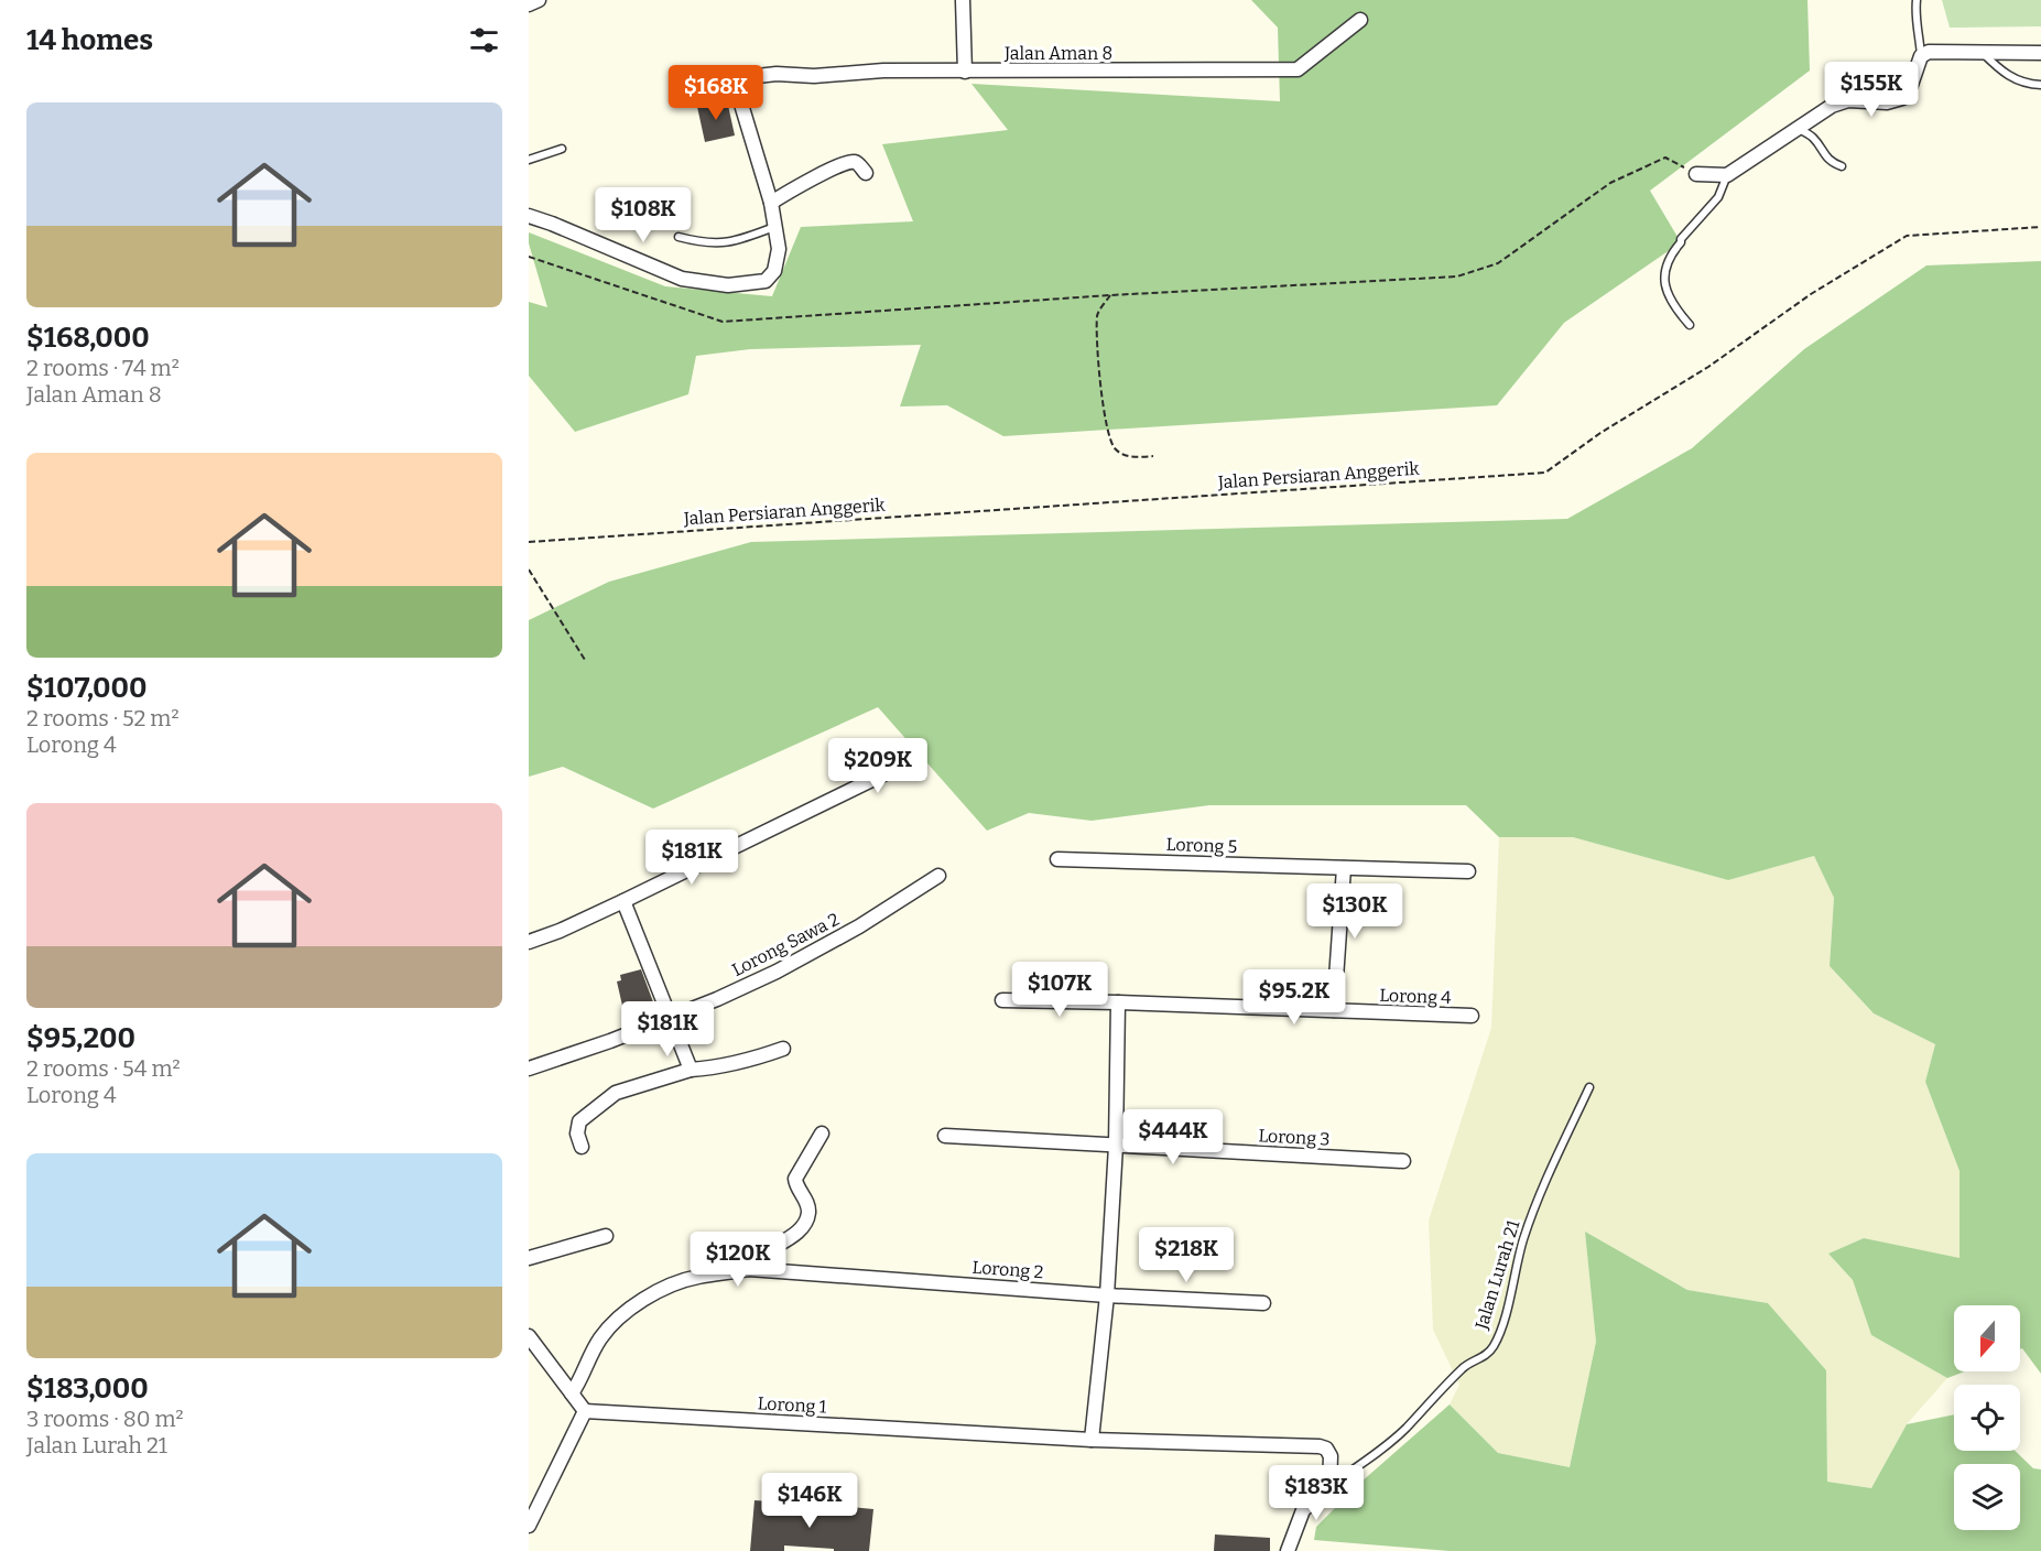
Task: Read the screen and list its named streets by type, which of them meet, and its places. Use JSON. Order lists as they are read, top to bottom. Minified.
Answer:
{"streets":{"street":["Jalan Aman 8","Lorong 5","Lorong Sawa 2","Lorong 4","Lorong 3","Lorong 2","Jalan Lurah 21","Lorong 1"],"path":["Jalan Persiaran Anggerik"]},"crossings":[["Jalan Lurah 21","Lorong 1"]],"north":"bottom","page":{"heading":"14 homes","price":["$155K","$168K","$108K","$209K","$181K","$130K","$107K","$95.2K","$181K","$444K","$218K","$120K","$183K","$146K"],"list":[{"name":"$168,000","note":"2 rooms · 74 m² · Jalan Aman 8"},{"name":"$107,000","note":"2 rooms · 52 m² · Lorong 4"},{"name":"$95,200","note":"2 rooms · 54 m² · Lorong 4"},{"name":"$183,000","note":"3 rooms · 80 m² · Jalan Lurah 21"}]}}
